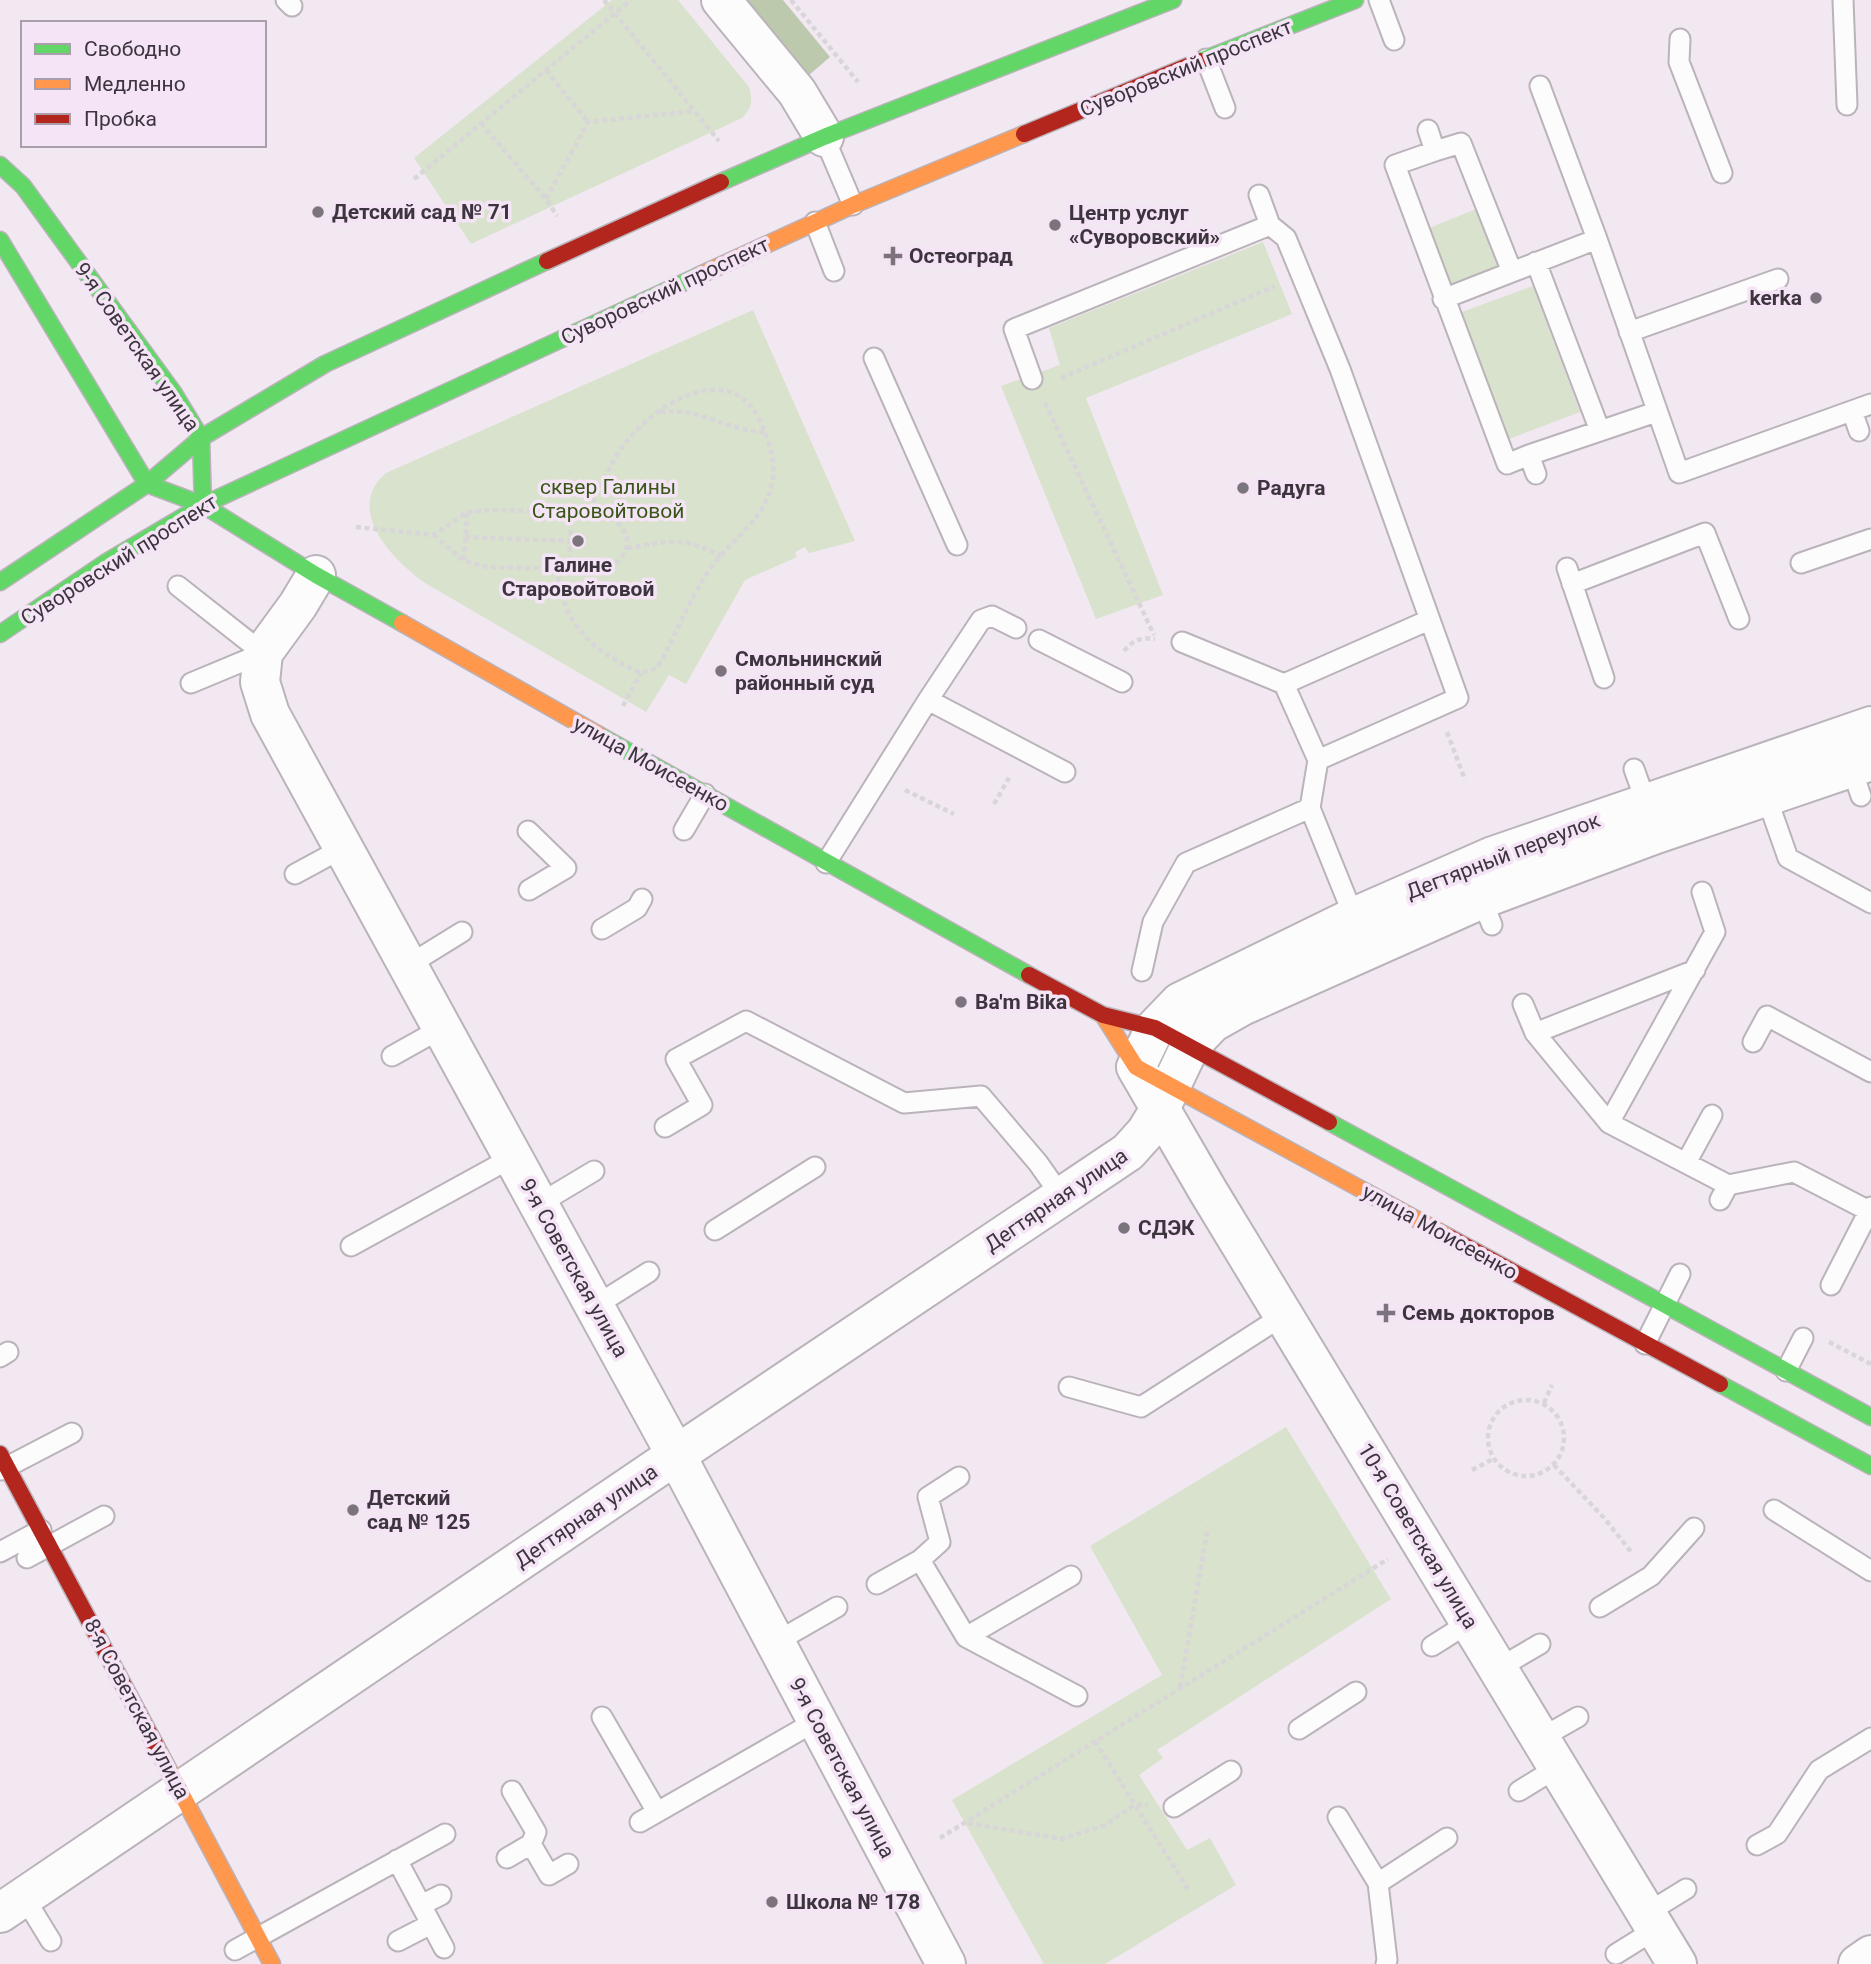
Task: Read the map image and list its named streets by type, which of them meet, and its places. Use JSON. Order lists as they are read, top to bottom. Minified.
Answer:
{"streets":{"street":["Суворовский проспект","9-я Советская улица","улица Моисеенко","Дегтярный переулок","Дегтярная улица","10-я Советская улица","8-я Советская улица"]},"crossings":[["Суворовский проспект","9-я Советская улица"],["Суворовский проспект","улица Моисеенко"],["9-я Советская улица","улица Моисеенко"],["9-я Советская улица","Дегтярная улица"],["улица Моисеенко","Дегтярный переулок"],["улица Моисеенко","Дегтярная улица"],["улица Моисеенко","10-я Советская улица"],["Дегтярный переулок","Дегтярная улица"],["Дегтярная улица","10-я Советская улица"],["Дегтярная улица","8-я Советская улица"]],"parks":["сквер Галины Старовойтовой"],"places":{"other":["Детский сад № 71","Центр услуг «Суворовский»","kerka","Радуга","Галине Старовойтовой","Смольнинский районный суд","Ba'm Bika","СДЭК","Детский сад № 125","Школа № 178"],"health":["Остеоград","Семь докторов"]},"legend":["Свободно","Медленно","Пробка"]}
